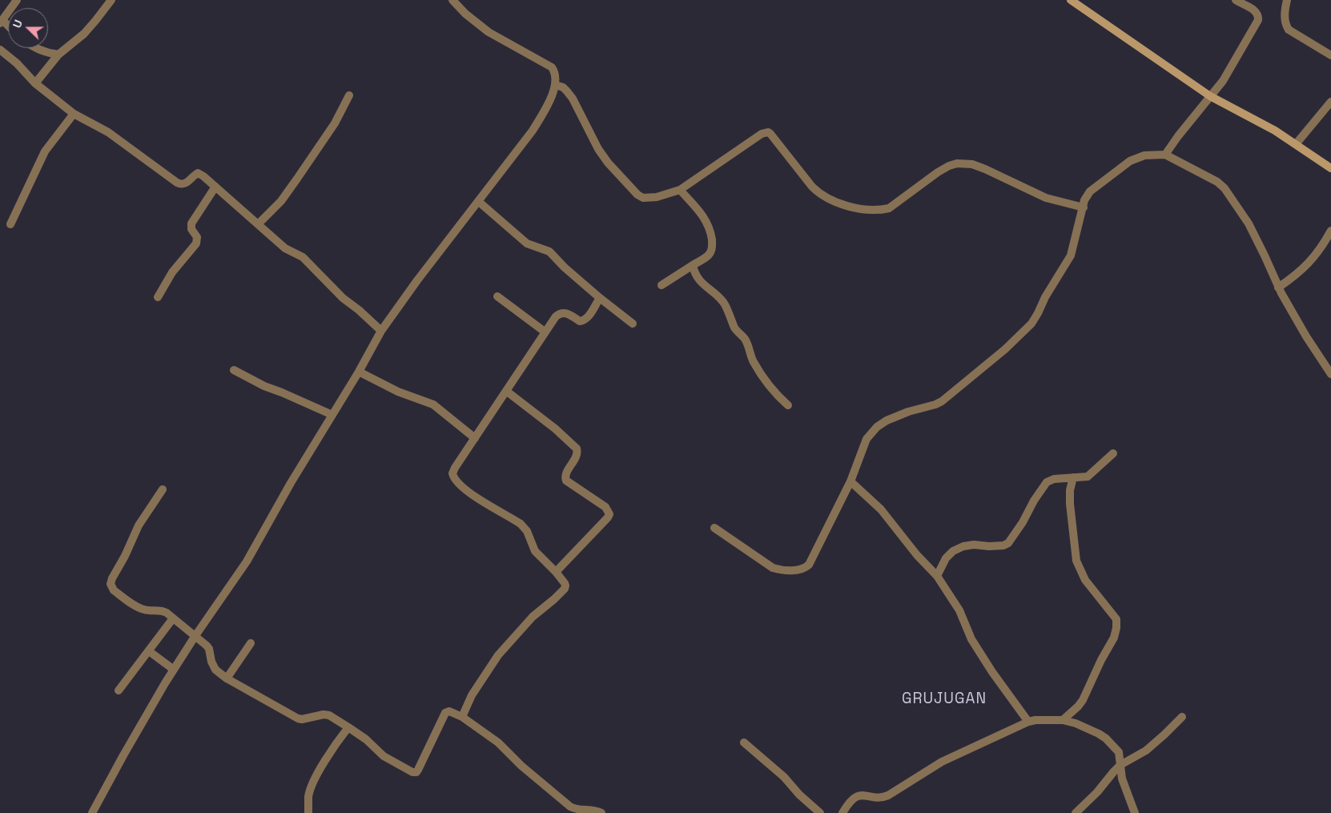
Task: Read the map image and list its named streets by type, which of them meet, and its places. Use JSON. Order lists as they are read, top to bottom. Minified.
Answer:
{"districts":["GRUJUGAN"],"north":"left"}
